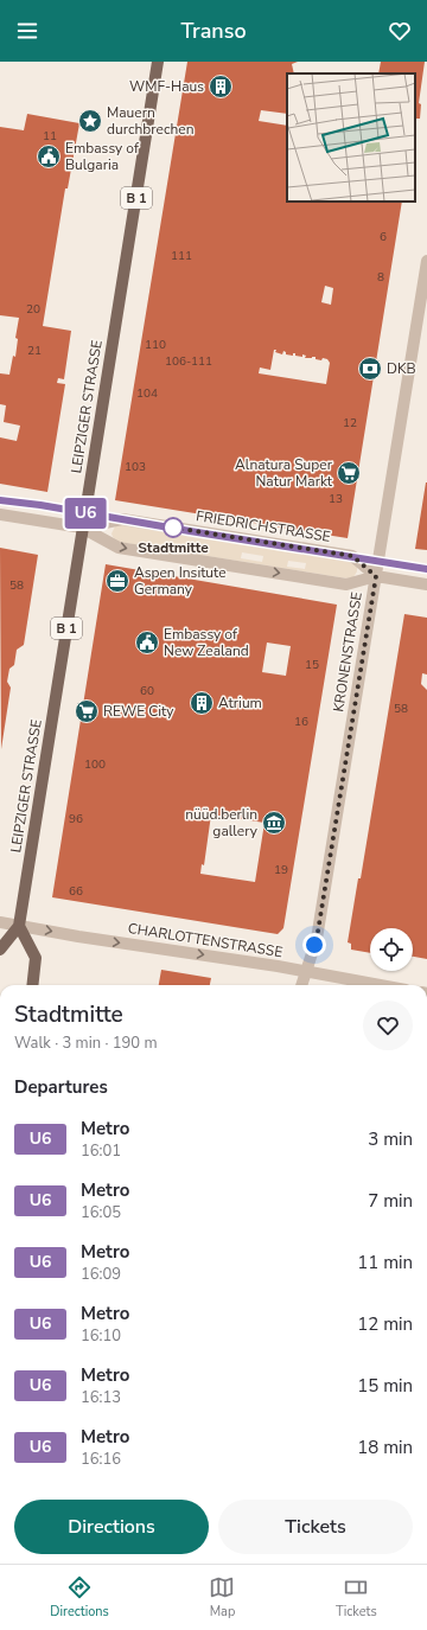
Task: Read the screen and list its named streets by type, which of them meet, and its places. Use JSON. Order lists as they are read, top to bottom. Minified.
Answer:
{"streets":{"main road":["B 1","LEIPZIGER STRASSE"],"street":["FRIEDRICHSTRASSE","KRONENSTRASSE","CHARLOTTENSTRASSE"]},"crossings":[["LEIPZIGER STRASSE","FRIEDRICHSTRASSE"],["LEIPZIGER STRASSE","CHARLOTTENSTRASSE"],["FRIEDRICHSTRASSE","KRONENSTRASSE"],["KRONENSTRASSE","CHARLOTTENSTRASSE"]],"one_way":["CHARLOTTENSTRASSE"],"places":{"building":["WMF-Haus","Atrium"],"place":["Mauern durchbrechen"],"public building":["Embassy of Bulgaria","Embassy of New Zealand"],"bank":["DKB"],"supermarket":["Alnatura Super Natur Markt","REWE City"],"other":["Stadtmitte"],"office":["Aspen Insitute Germany"],"museum":["nüüd.berlin gallery"]},"lines":["metro line U6"],"house_numbers":["11","6","111","8","20","110","21","106-111","104","12","103","13","58","15","60","58","16","100","96","19","66"],"page":{"header":"Transo","on_map":"U6","heading":[["Stadtmitte","Walk · 3 min · 190 m"],"Departures"],"list":[{"mark":"U6","name":"Metro","note":"16:01","value":"3 min"},{"mark":"U6","name":"Metro","note":"16:05","value":"7 min"},{"mark":"U6","name":"Metro","note":"16:09","value":"11 min"},{"mark":"U6","name":"Metro","note":"16:10","value":"12 min"},{"mark":"U6","name":"Metro","note":"16:13","value":"15 min"},{"mark":"U6","name":"Metro","note":"16:16","value":"18 min"}],"buttons":["Directions","Tickets"],"tabs":["Directions","Map","Tickets"]}}
